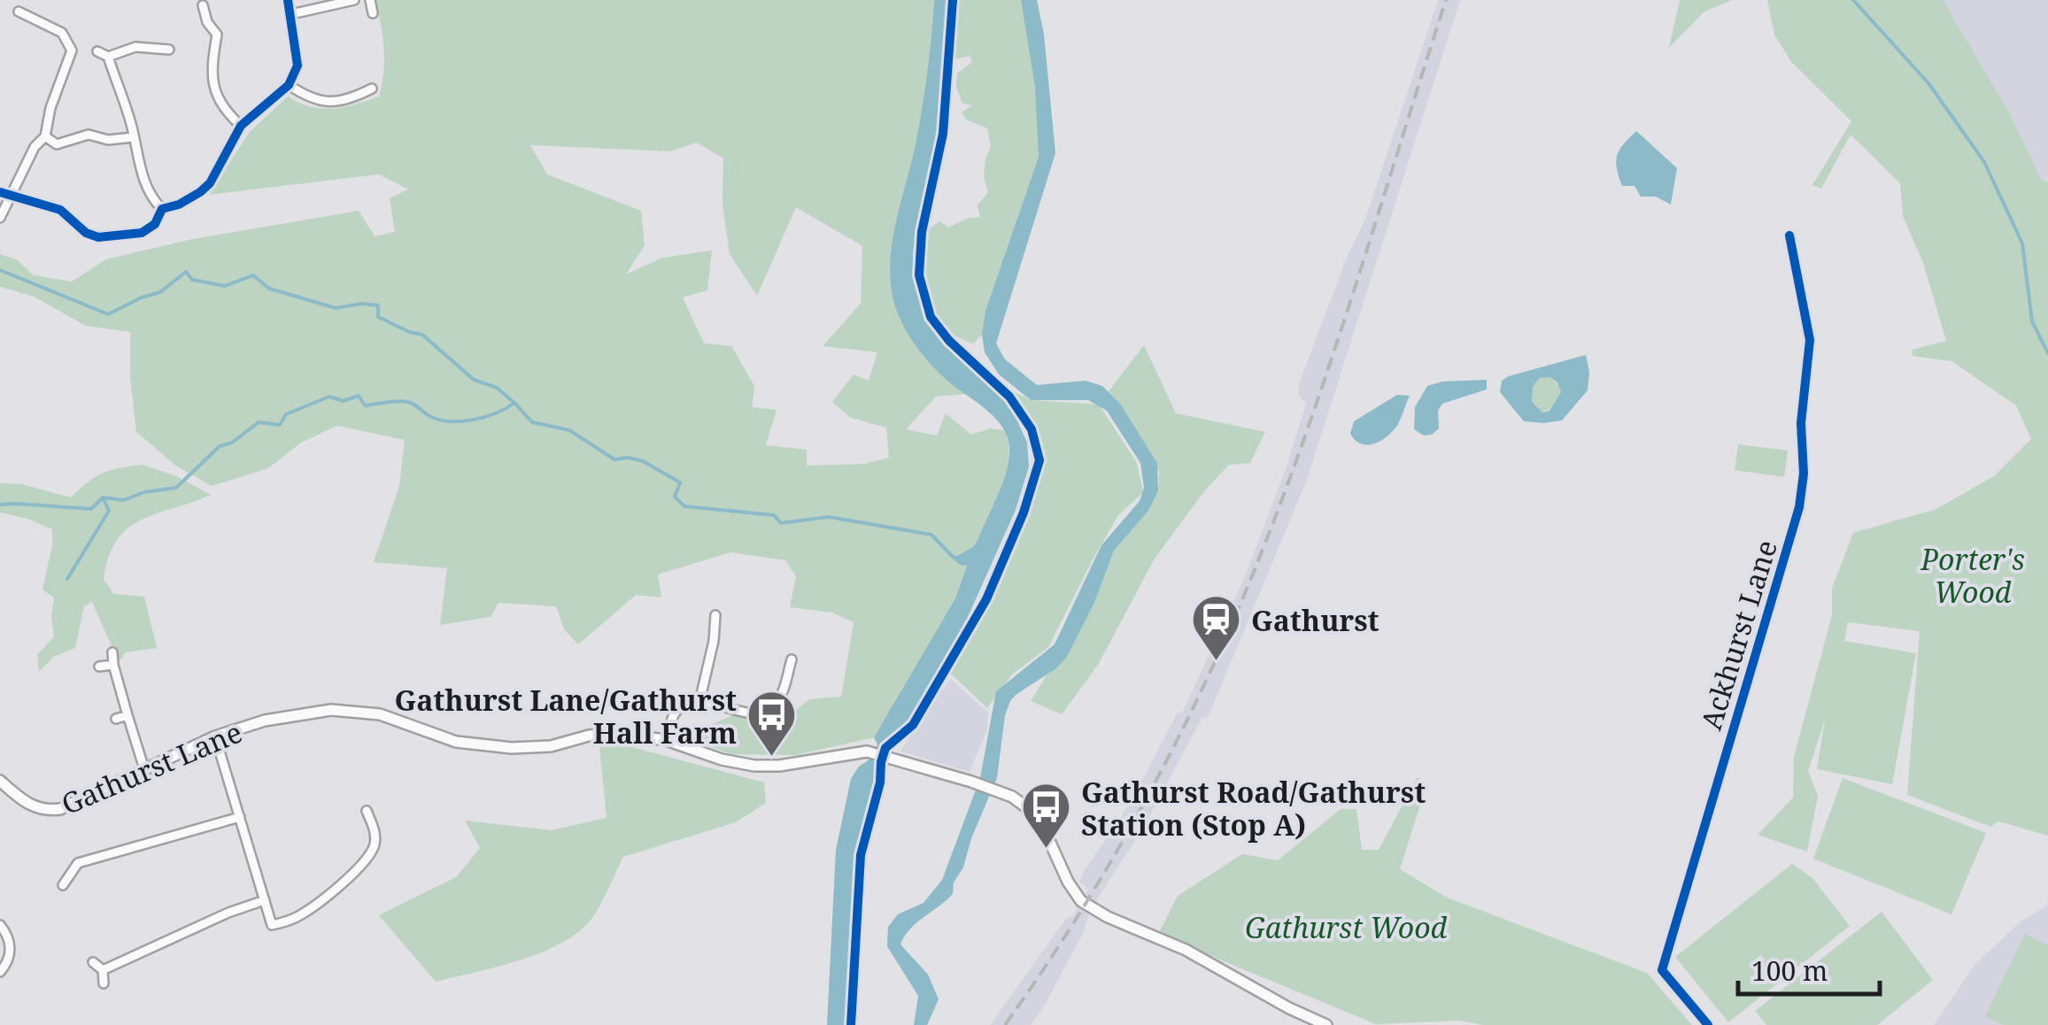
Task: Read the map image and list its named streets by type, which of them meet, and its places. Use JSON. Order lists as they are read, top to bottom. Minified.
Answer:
{"streets":{"main road":["Gathurst Lane"],"street":["Ackhurst Lane"]},"parks":["Porter's Wood","Gathurst Wood"],"places":{"station":["Gathurst"],"bus stop":["Gathurst Lane/Gathurst Hall Farm","Gathurst Road/Gathurst Station (Stop A)"]},"scale_bar":"100 m"}
